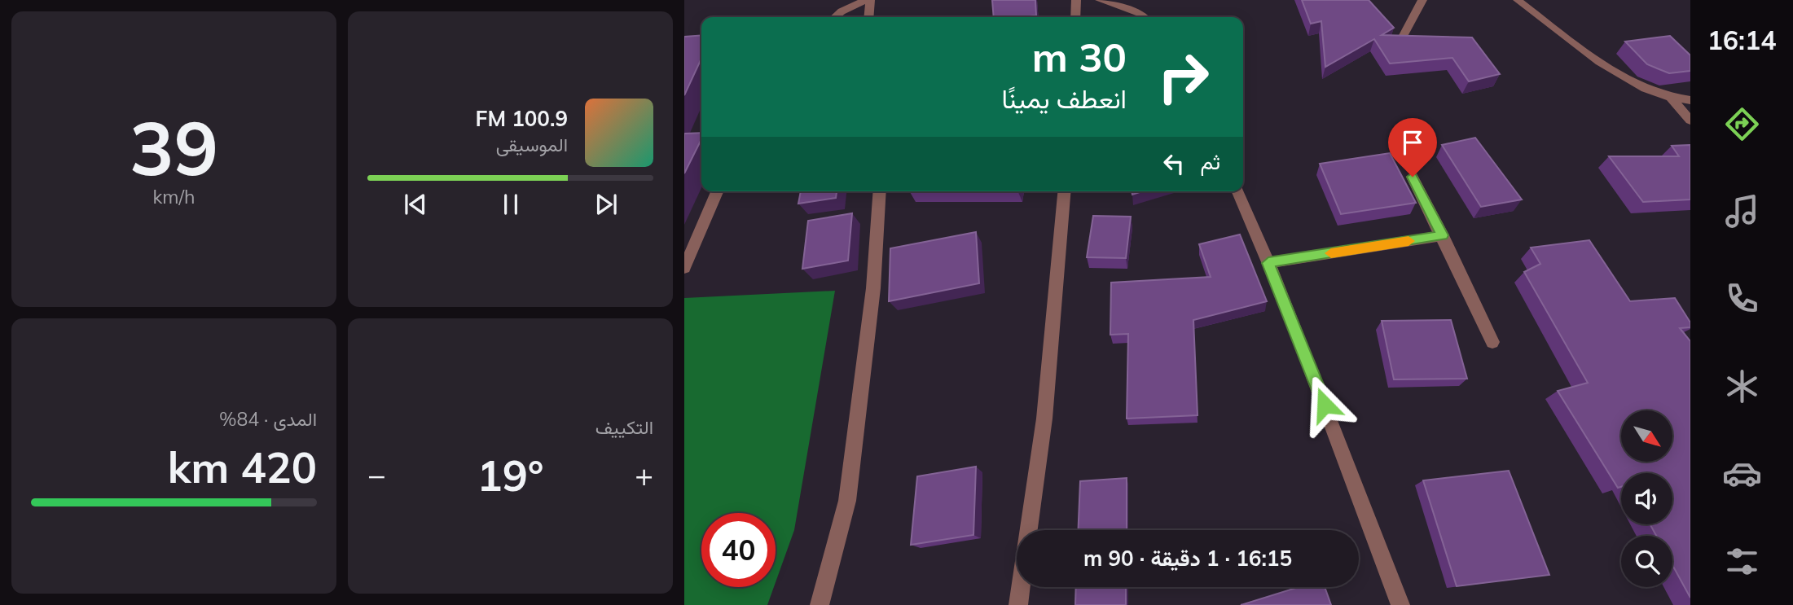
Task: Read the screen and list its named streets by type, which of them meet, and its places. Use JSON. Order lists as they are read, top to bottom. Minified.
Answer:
{"north":"bottom right","page":{"tabs":"16:14","tile":[["39","km/h"],"التكييف",["المدى · 84%","420 km"]],"turn":["30 m","انعطف يمينًا"],"song":["100.9 FM","الموسيقى"],"then":"ثم","heat":["−","19°","+"],"limit":"40","trip":"16:15 · 1 دقيقة · 90 m"}}
